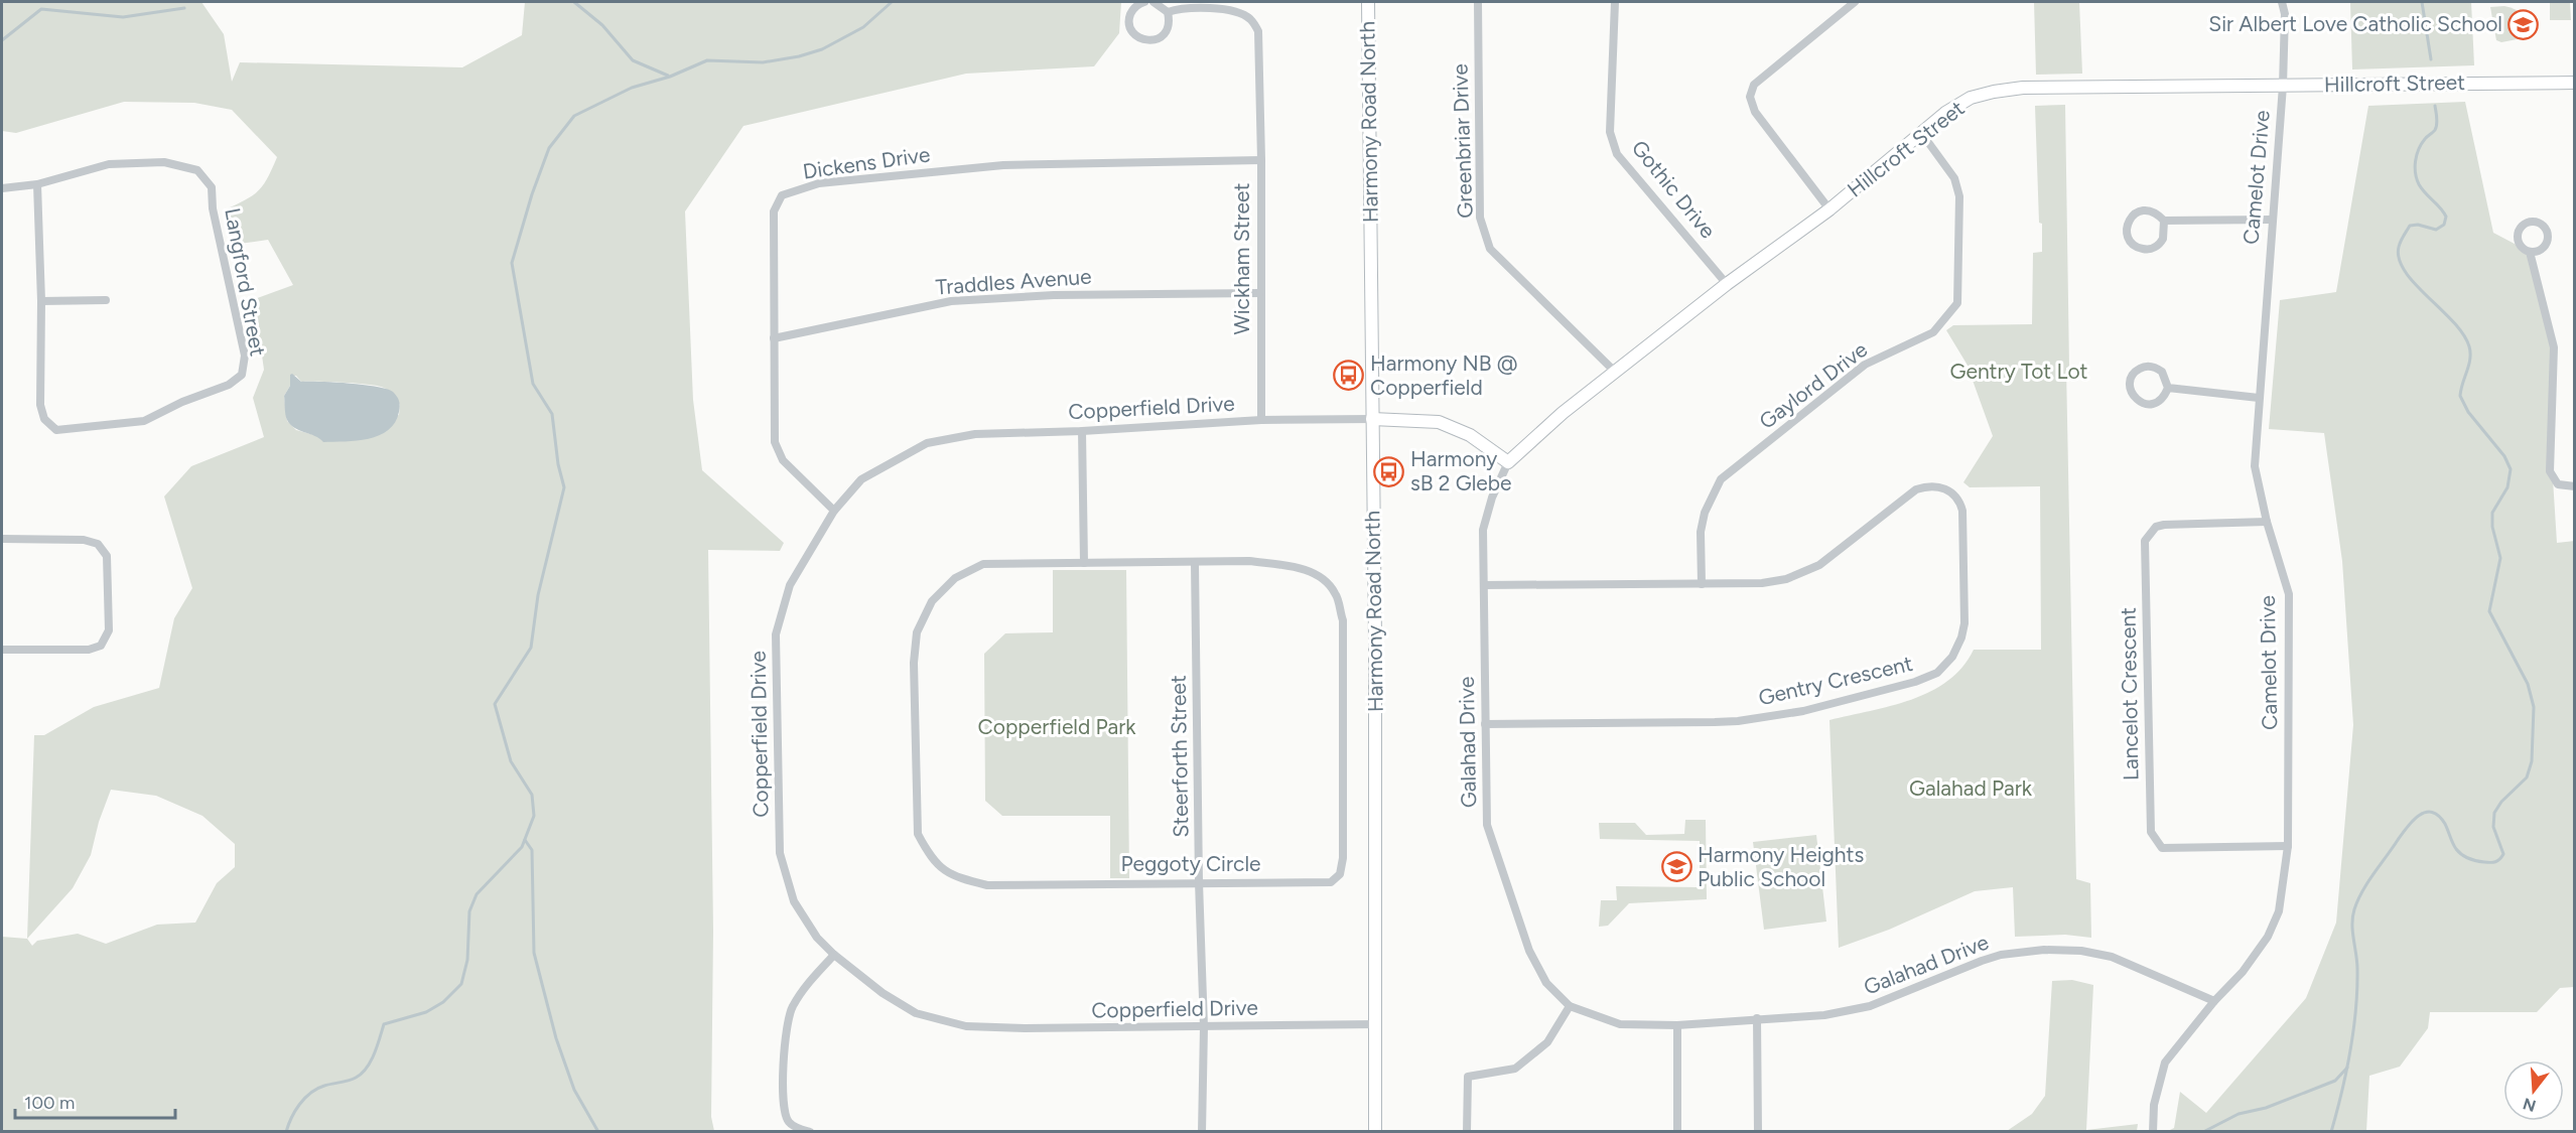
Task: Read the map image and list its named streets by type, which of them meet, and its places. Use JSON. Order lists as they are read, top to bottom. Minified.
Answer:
{"streets":{"street":["Hillcroft Street","Harmony Road North","Greenbriar Drive","Dickens Drive","Camelot Drive","Gothic Drive","Wickham Street","Langford Street","Traddles Avenue","Gaylord Drive","Copperfield Drive","Gentry Crescent","Lancelot Crescent","Galahad Drive","Steerforth Street","Peggoty Circle"]},"crossings":[["Hillcroft Street","Greenbriar Drive"],["Hillcroft Street","Camelot Drive"],["Hillcroft Street","Gothic Drive"],["Hillcroft Street","Gaylord Drive"],["Hillcroft Street","Galahad Drive"],["Harmony Road North","Copperfield Drive"],["Dickens Drive","Wickham Street"],["Dickens Drive","Traddles Avenue"],["Dickens Drive","Copperfield Drive"],["Camelot Drive","Lancelot Crescent"],["Camelot Drive","Galahad Drive"],["Wickham Street","Traddles Avenue"],["Wickham Street","Copperfield Drive"],["Gaylord Drive","Gentry Crescent"],["Copperfield Drive","Steerforth Street"],["Gentry Crescent","Galahad Drive"],["Steerforth Street","Peggoty Circle"]],"parks":["Gentry Tot Lot","Copperfield Park","Galahad Park"],"places":{"school or university":["Sir Albert Love Catholic School","Harmony Heights Public School"],"bus stop":["Harmony NB @ Copperfield","Harmony sB 2 Glebe"]},"scale_bar":"100 m","north":"bottom"}
